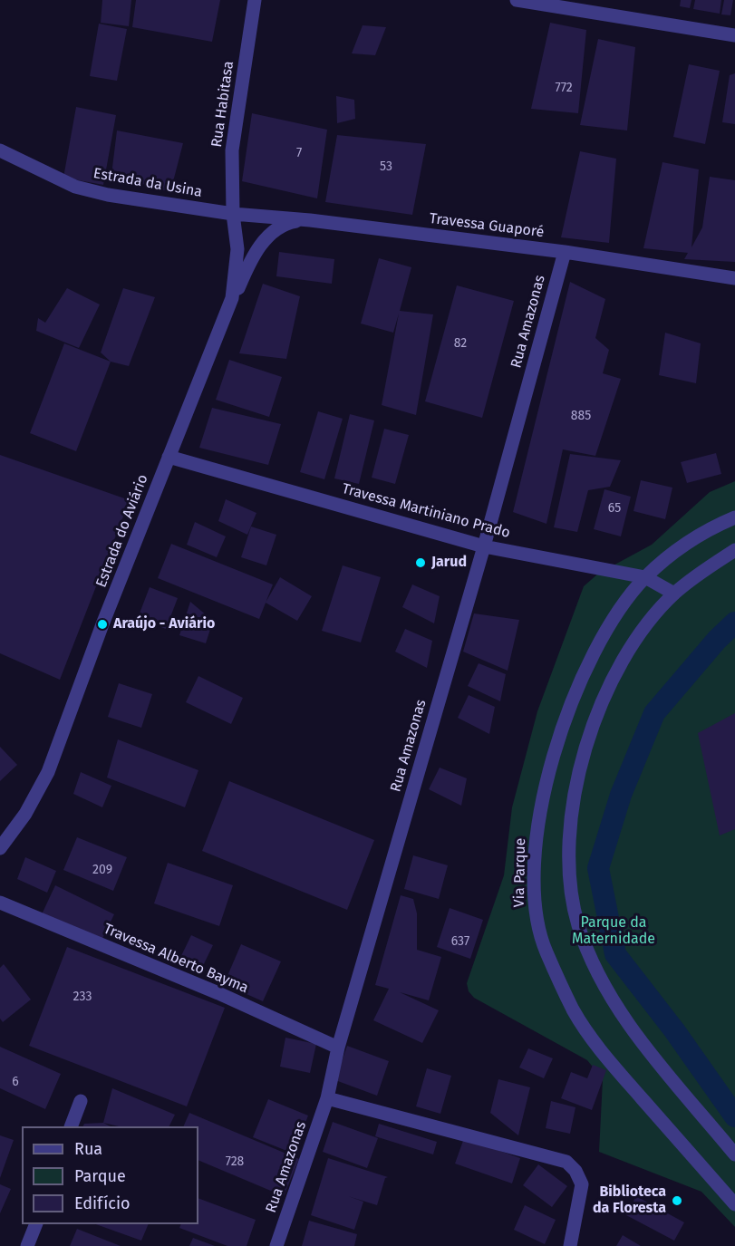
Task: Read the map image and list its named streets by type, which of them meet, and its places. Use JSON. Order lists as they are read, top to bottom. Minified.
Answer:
{"streets":{"street":["Rua Habitasa","Estrada da Usina","Travessa Guaporé","Rua Amazonas","Travessa Martiniano Prado","Estrada do Aviário","Via Parque","Travessa Alberto Bayma"]},"crossings":[["Rua Habitasa","Estrada da Usina"],["Rua Habitasa","Travessa Guaporé"],["Rua Habitasa","Estrada do Aviário"],["Estrada da Usina","Travessa Guaporé"],["Estrada da Usina","Estrada do Aviário"],["Travessa Guaporé","Rua Amazonas"],["Travessa Guaporé","Estrada do Aviário"],["Rua Amazonas","Travessa Martiniano Prado"],["Rua Amazonas","Travessa Alberto Bayma"],["Travessa Martiniano Prado","Estrada do Aviário"],["Travessa Martiniano Prado","Via Parque"]],"parks":["Parque da Maternidade"],"places":["Jarud","Araújo - Aviário","Biblioteca da Floresta"],"house_numbers":["772","7","53","82","885","65","209","637","233","6","728"],"legend":["Rua","Parque","Edifício"]}
